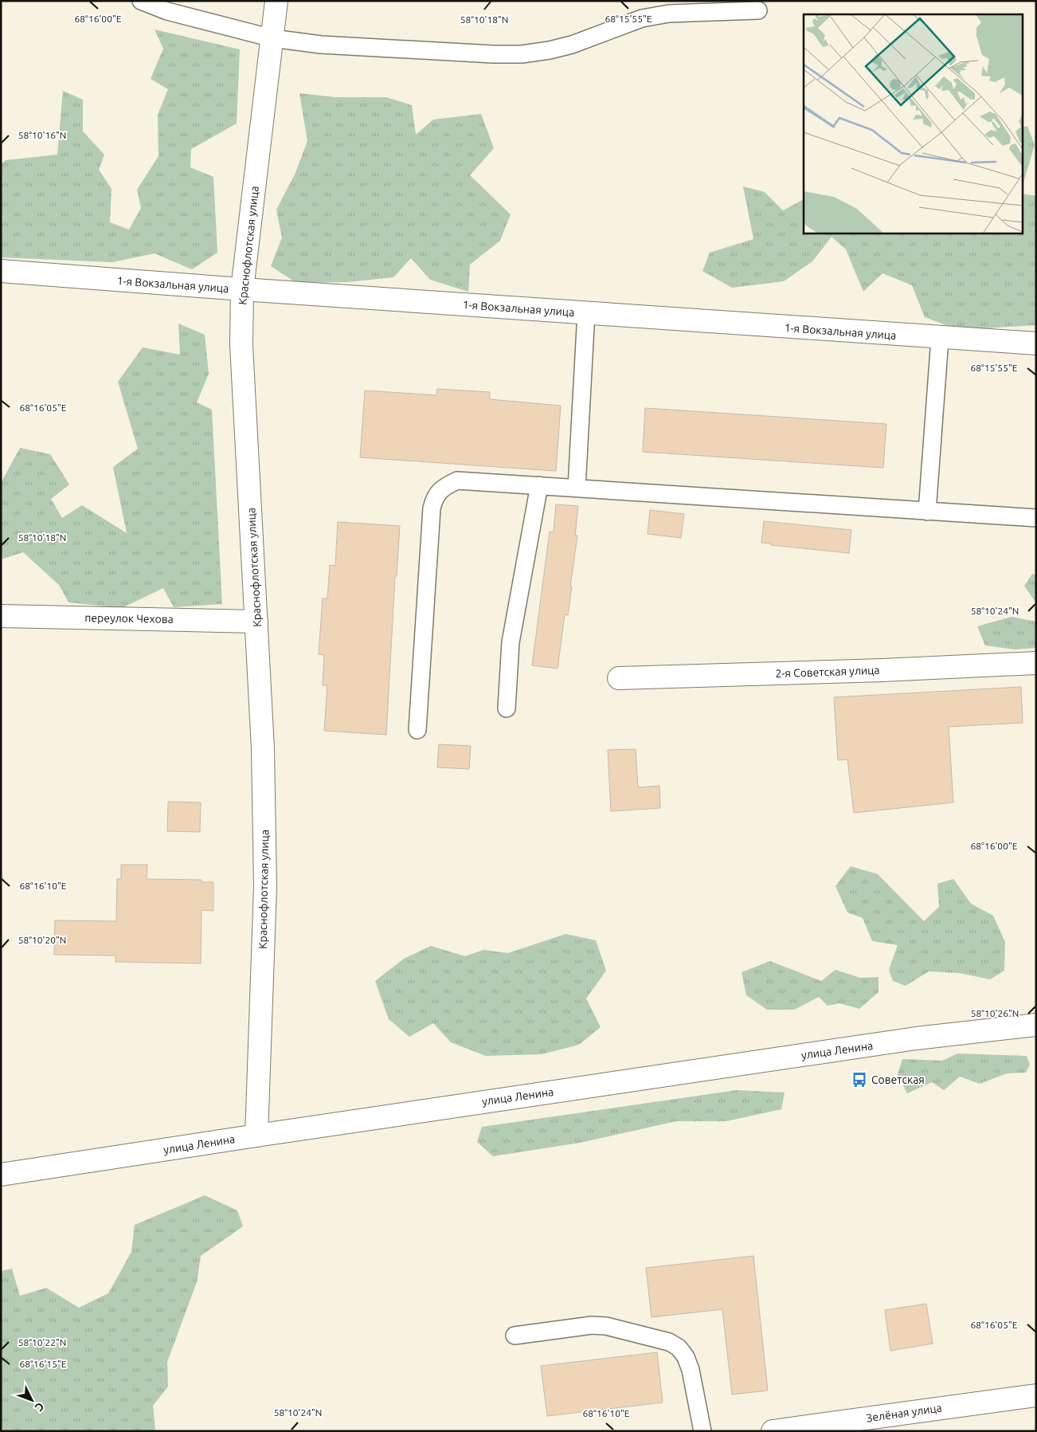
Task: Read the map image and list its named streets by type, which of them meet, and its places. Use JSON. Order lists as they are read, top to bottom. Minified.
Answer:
{"streets":{"street":["Краснофлотская улица","1-я Вокзальная улица","переулок Чехова","2-я Советская улица","улица Ленина","Зелёная улица"]},"crossings":[["Краснофлотская улица","1-я Вокзальная улица"],["Краснофлотская улица","переулок Чехова"],["Краснофлотская улица","улица Ленина"]],"places":{"bus stop":["Советская"]},"north":"bottom right","coordinates":["68°16'00\"E","68°15'55\"E","58°10'18\"N","58°10'16\"N","68°16'05\"E","58°10'24\"N","68°16'10\"E","58°10'20\"N","58°10'26\"N","58°10'22\"N","68°16'15\"E"]}
